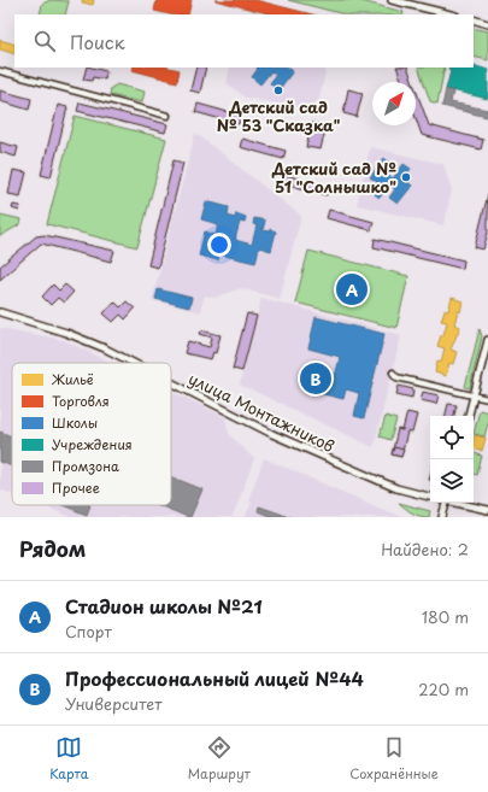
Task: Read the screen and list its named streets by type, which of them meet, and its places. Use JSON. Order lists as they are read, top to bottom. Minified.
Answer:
{"streets":{"street":["улица Монтажников"]},"places":["Детский сад № 53 \"Сказка\"","Детский сад № 51 \"Солнышко\""],"legend":["Жильё","Торговля","Школы","Учреждения","Промзона","Прочее"],"north":"top right","page":{"search":"Поиск","pins":["A","B"],"heading":["Рядом","Найдено: 2"],"list":[{"mark":"A","name":"Стадион школы №21","note":"Спорт","value":"180 m"},{"mark":"B","name":"Профессиональный лицей №44","note":"Университет","value":"220 m"}],"nav":["Карта","Маршрут","Сохранённые"]}}
